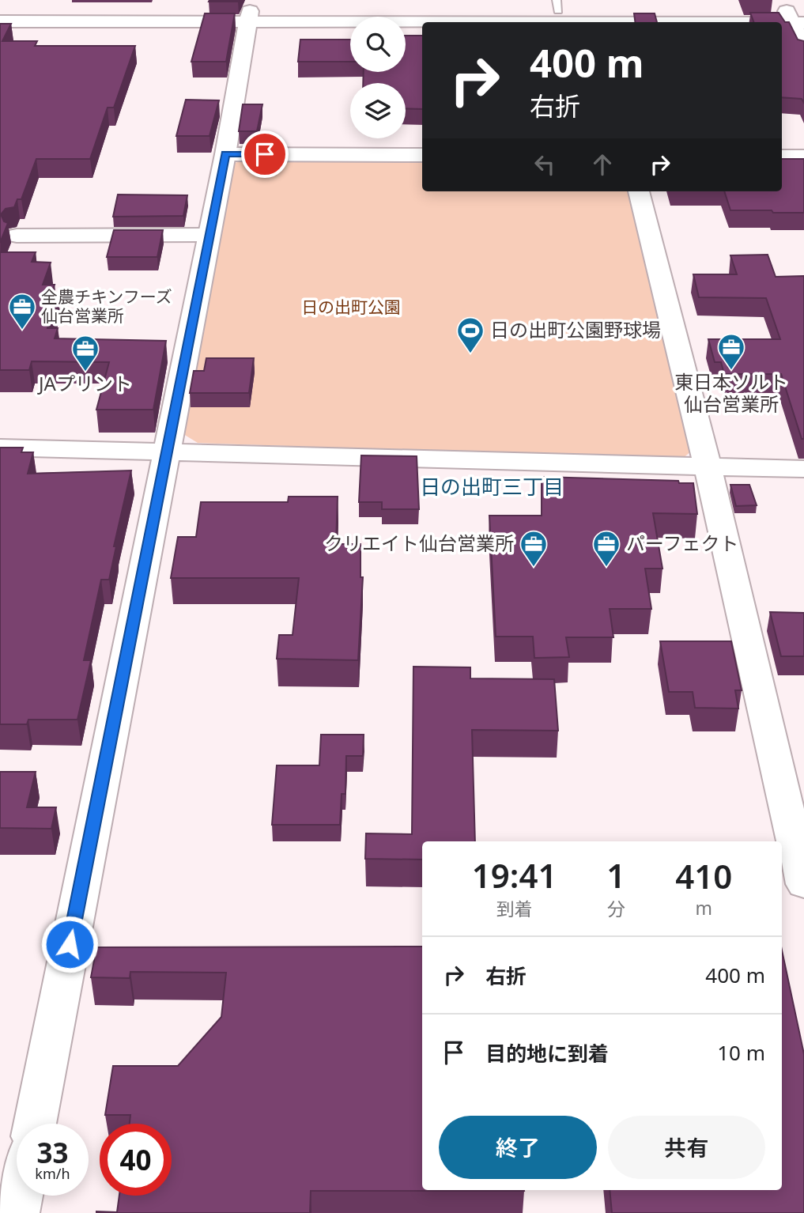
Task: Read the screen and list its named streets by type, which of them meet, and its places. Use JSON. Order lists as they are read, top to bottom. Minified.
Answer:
{"districts":["日の出町三丁目"],"parks":["日の出町公園"],"places":{"office":["全農チキンフーズ 仙台営業所","東日本ソルト 仙台営業所","JAプリント","クリエイト仙台営業所","パーフェクト"],"sports":["日の出町公園野球場"]},"page":{"turn":["400 m","右折"],"eta":["19:41","到着","1","分","410","m"],"list":[{"name":"右折","value":"400 m"},{"name":"目的地に到着","value":"10 m"}],"buttons":["終了","共有"],"speed":"33 km/h","limit":"40"}}
